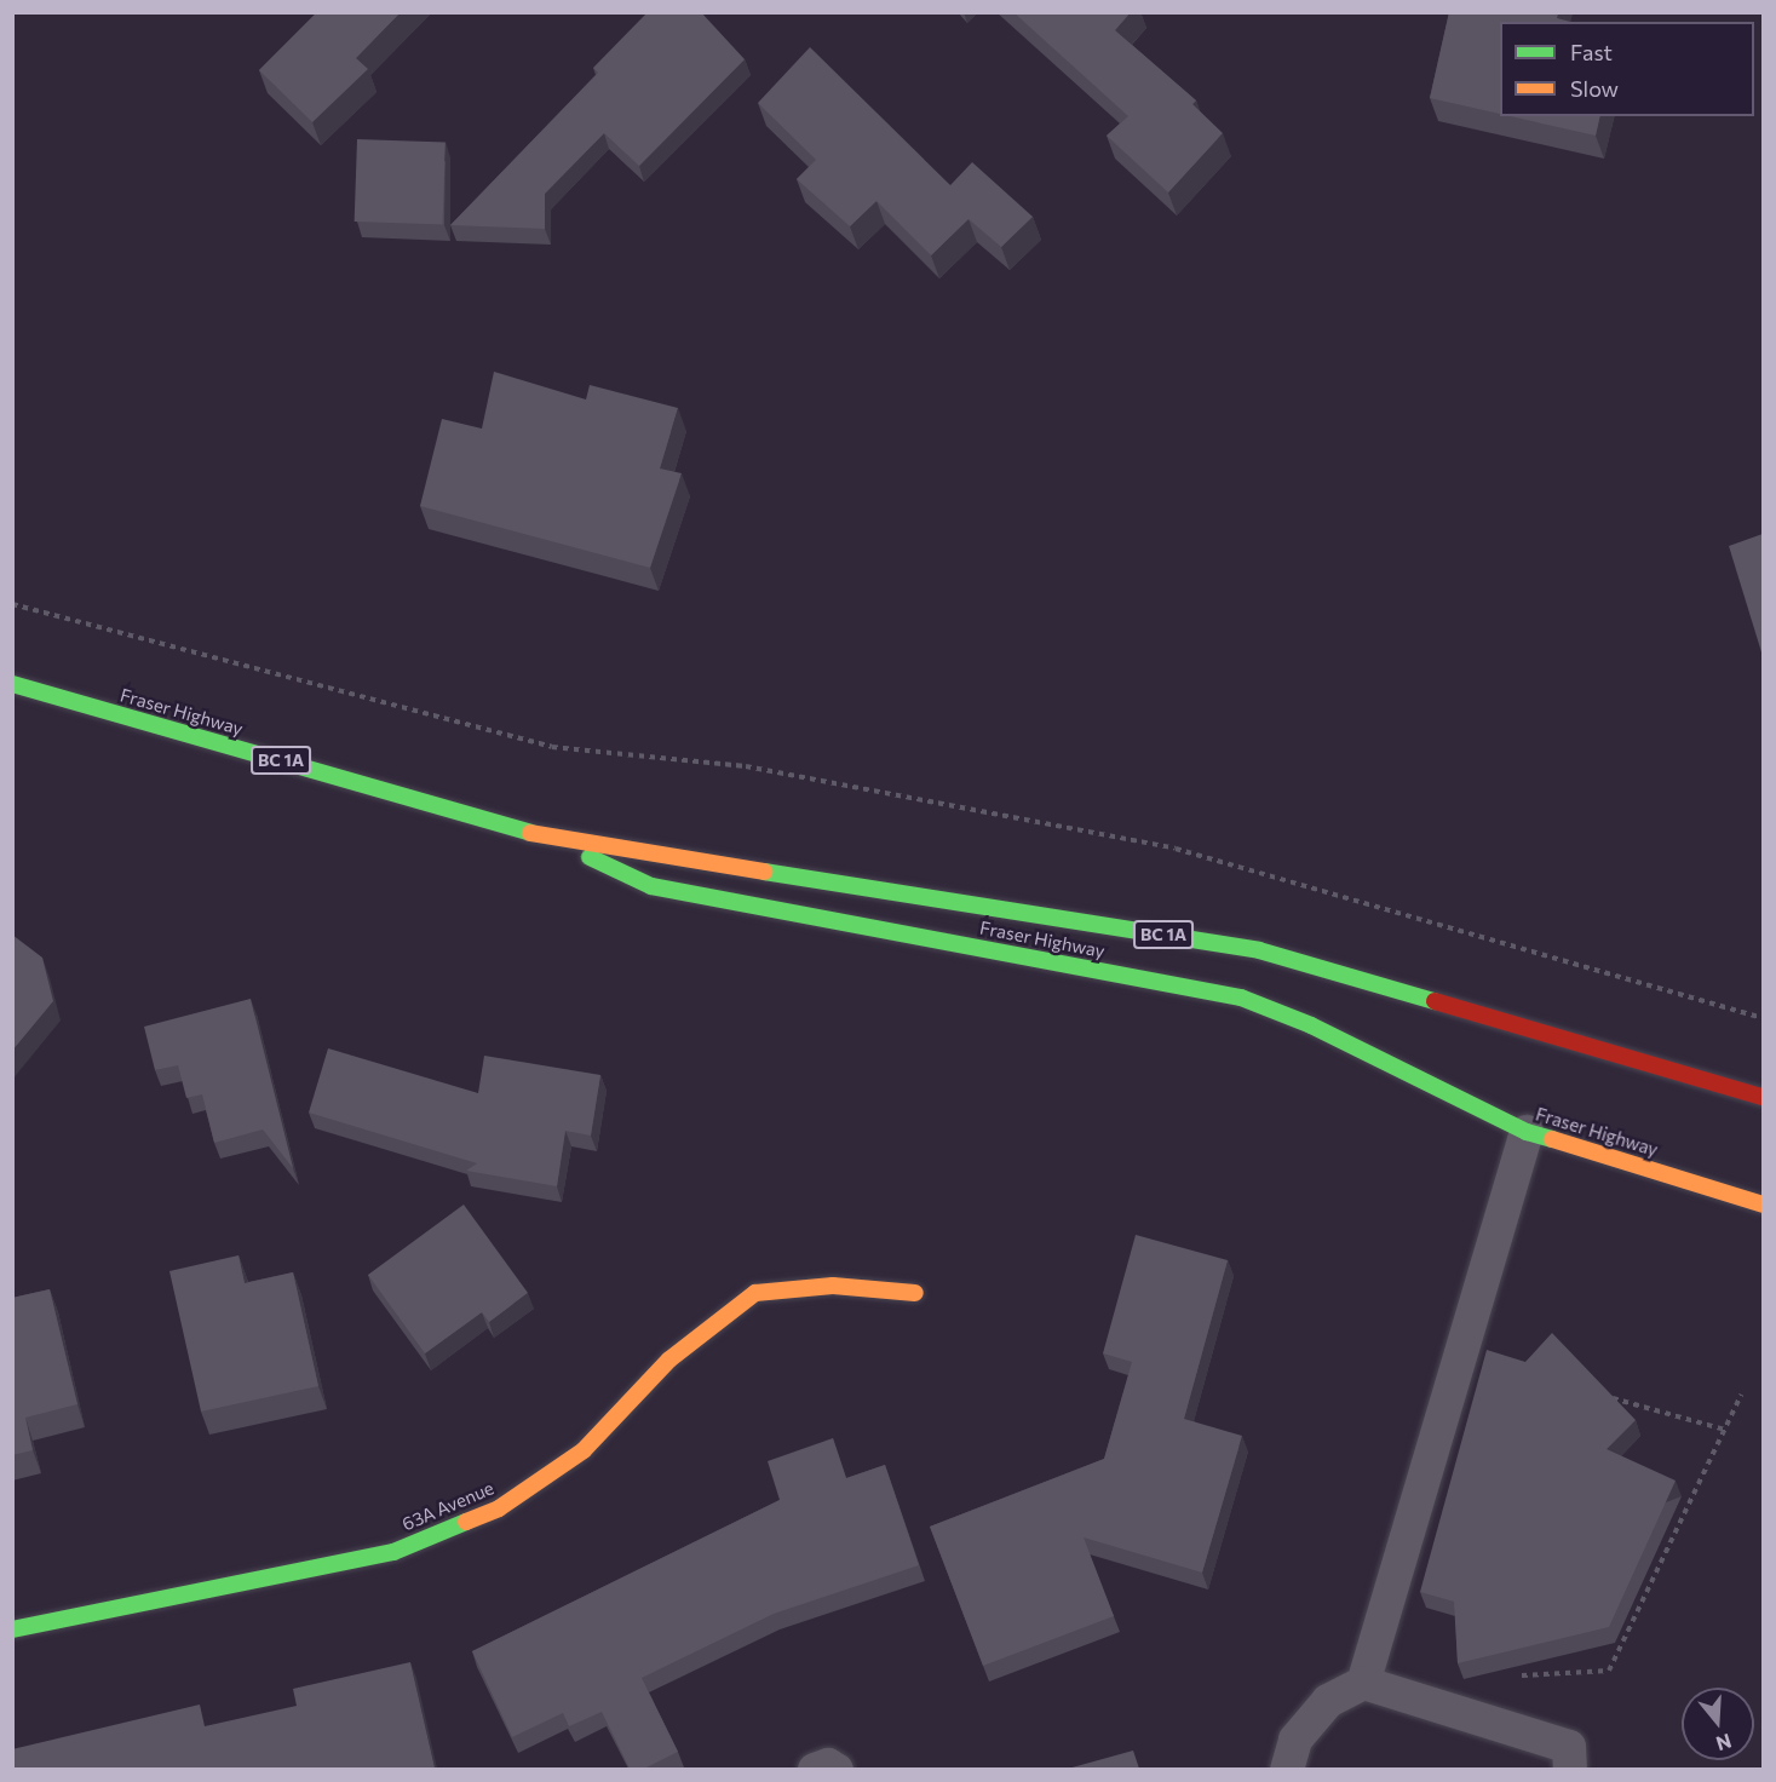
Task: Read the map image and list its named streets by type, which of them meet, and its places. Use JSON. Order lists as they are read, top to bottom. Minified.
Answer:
{"streets":{"main road":["Fraser Highway","BC 1A","63A Avenue"]},"legend":["Fast","Slow"],"north":"bottom"}
